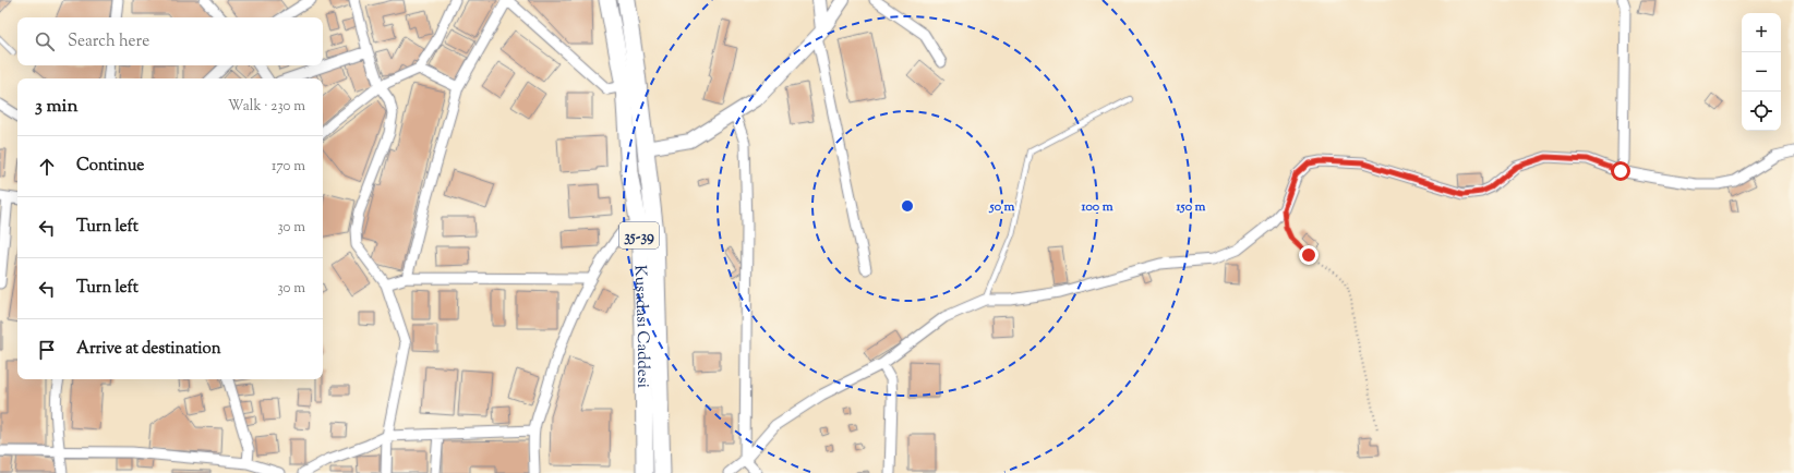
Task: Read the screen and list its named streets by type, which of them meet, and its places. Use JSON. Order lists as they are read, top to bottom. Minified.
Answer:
{"streets":{"main road":["35-39","Kuşadası Caddesi"]},"page":{"map_buttons":["+","−"],"search":"Search here","heading":["3 min","Walk · 230 m"],"list":[["Continue","170 m"],["Turn left","30 m"],["Turn left","30 m"],"Arrive at destination"]},"rings":["50 m","100 m","150 m"]}
